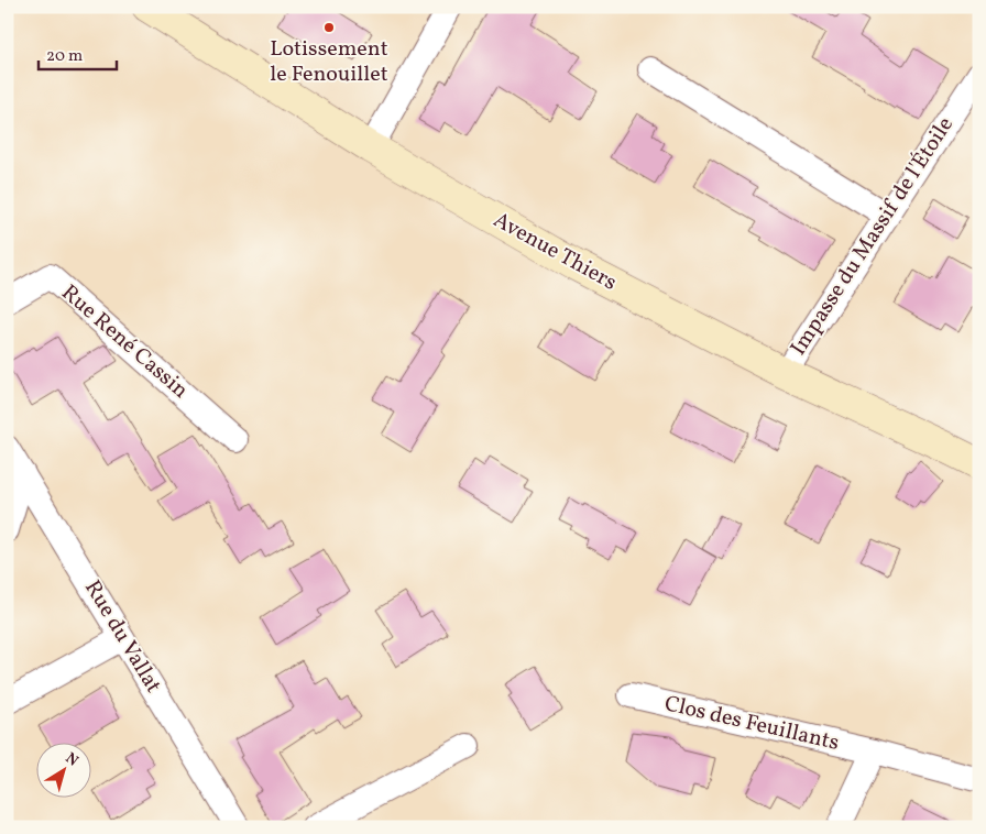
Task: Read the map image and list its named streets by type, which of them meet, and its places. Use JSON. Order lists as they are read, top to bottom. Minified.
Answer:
{"streets":{"main road":["Avenue Thiers"],"street":["Impasse du Massif de l'Étoile","Rue René Cassin","Rue du Vallat","Clos des Feuillants"]},"crossings":[["Impasse du Massif de l'Étoile","Avenue Thiers"]],"places":["Lotissement le Fenouillet"],"scale_bar":"20 m","north":"top right"}
